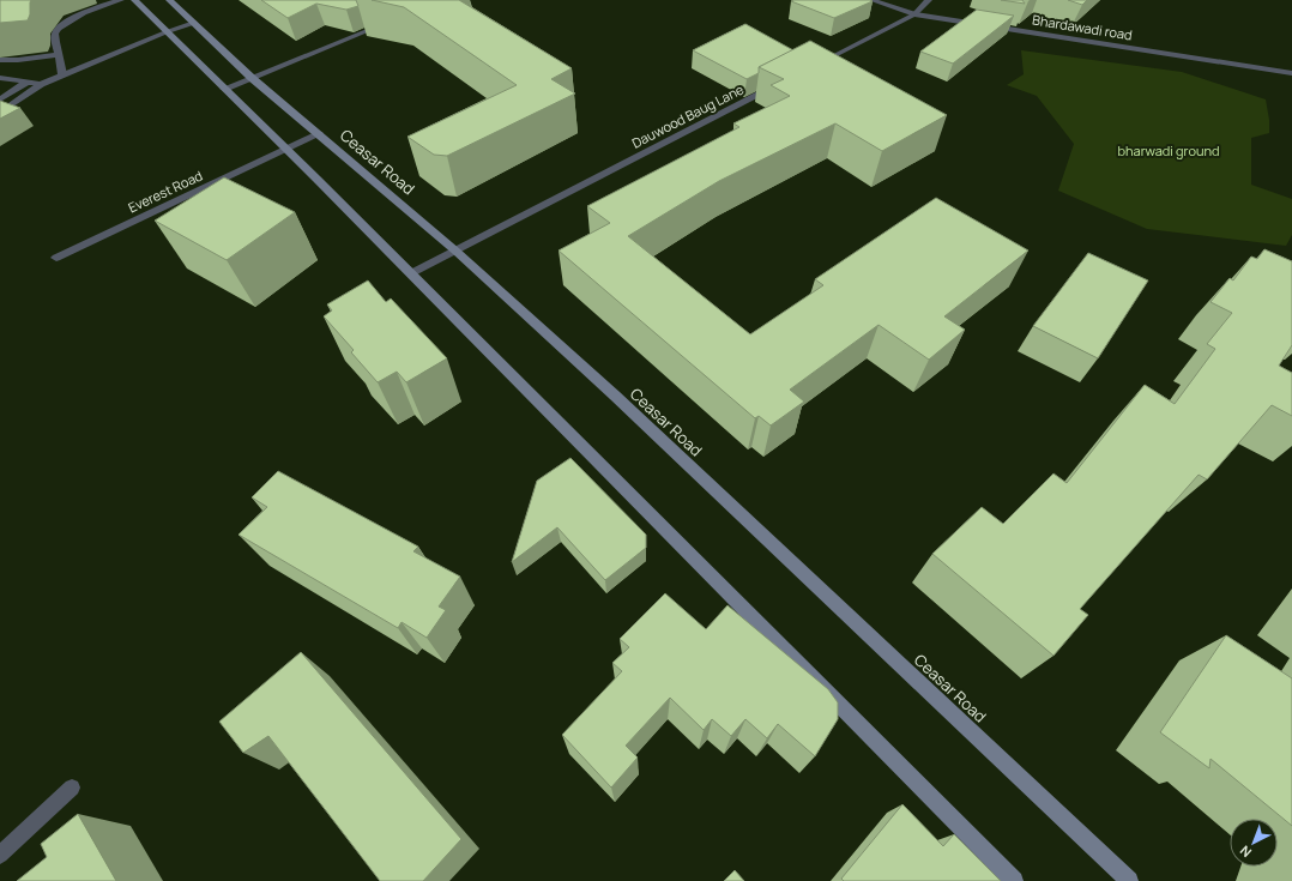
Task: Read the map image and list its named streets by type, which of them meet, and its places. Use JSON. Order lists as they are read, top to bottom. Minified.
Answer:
{"streets":{"main road":["Ceasar Road"],"street":["Bhardawadi road","Dauwood Baug Lane","Everest Road"]},"crossings":[["Dauwood Baug Lane","Ceasar Road"],["Ceasar Road","Everest Road"]],"parks":["bharwadi ground"],"north":"bottom left"}
